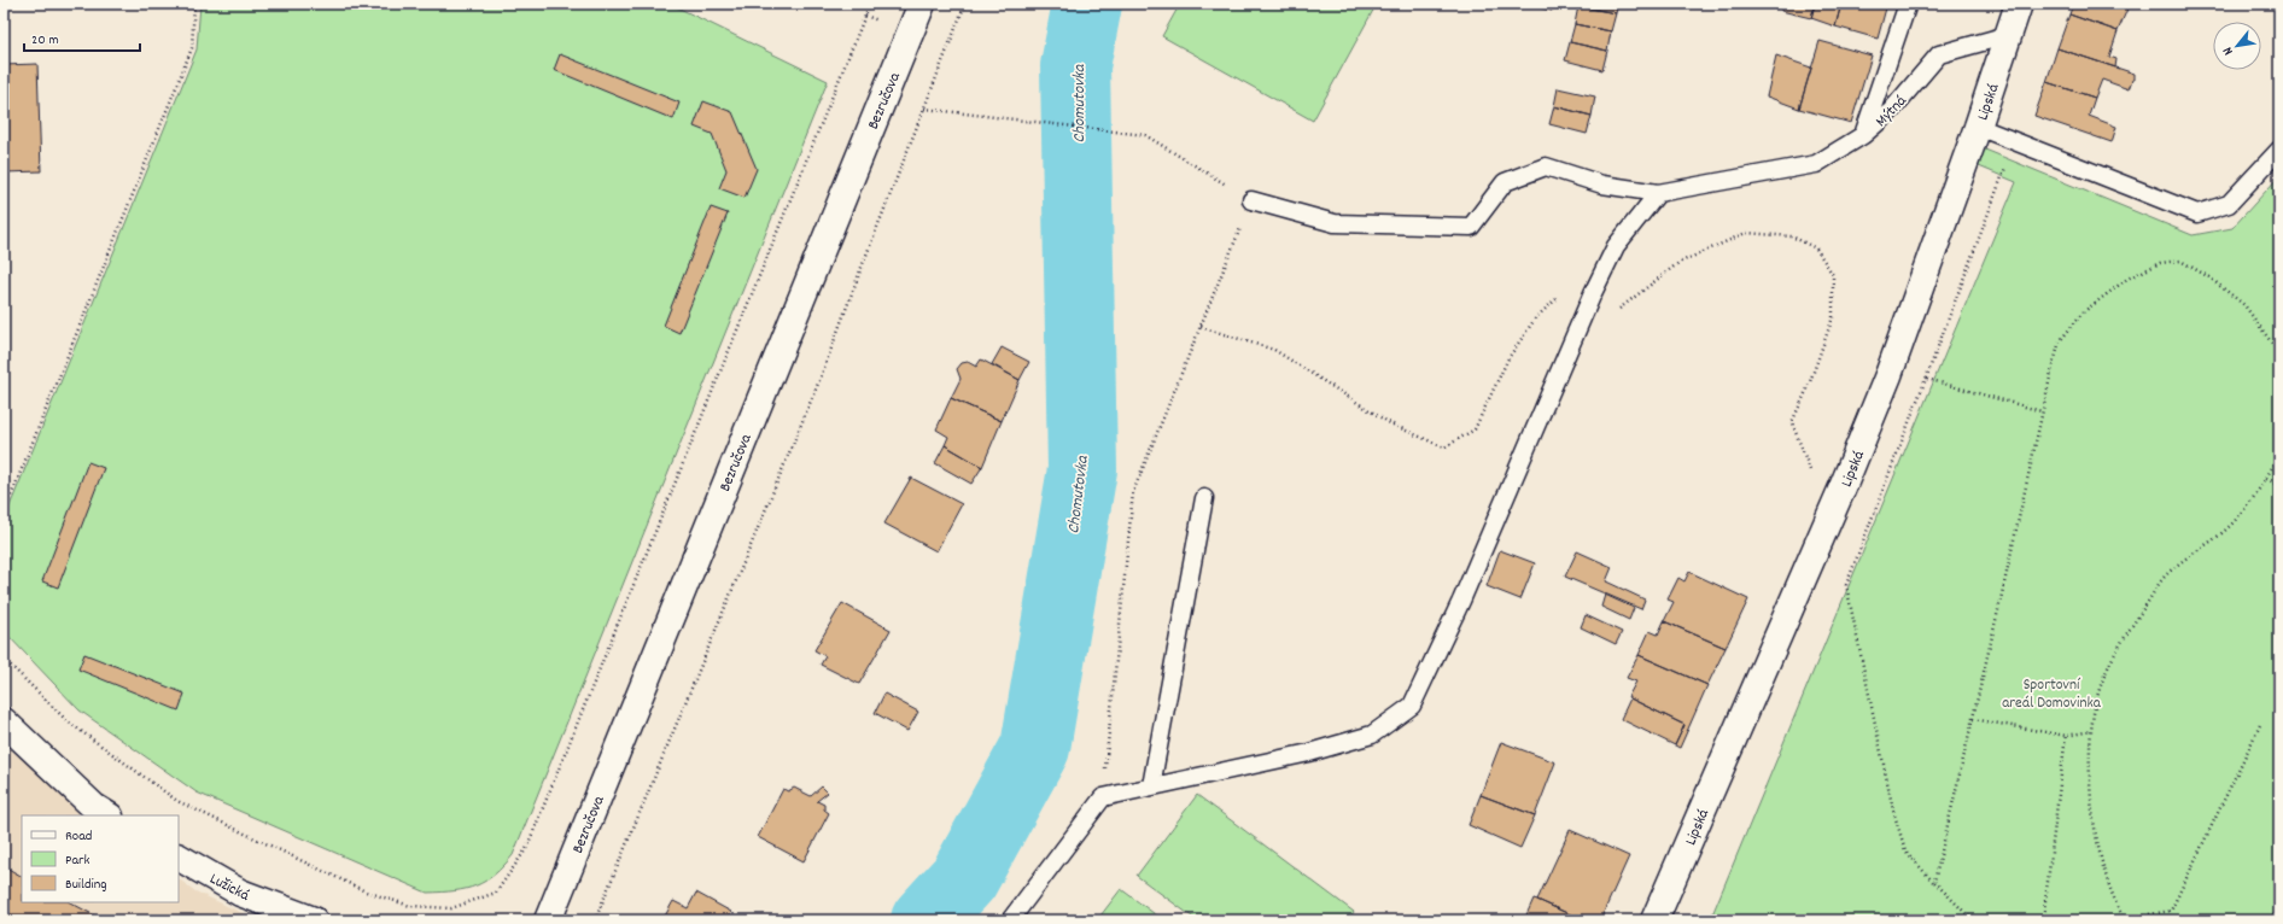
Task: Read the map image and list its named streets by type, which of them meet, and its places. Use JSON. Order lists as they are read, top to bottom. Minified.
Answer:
{"streets":{"street":["Bezručova","Lipská","Lužická"],"lane":["Mýtná"]},"crossings":[["Lipská","Mýtná"]],"water":["Chomutovka"],"parks":["Sportovní areál Domovinka"],"legend":["Road","Park","Building"],"scale_bar":"20 m","north":"bottom left"}
